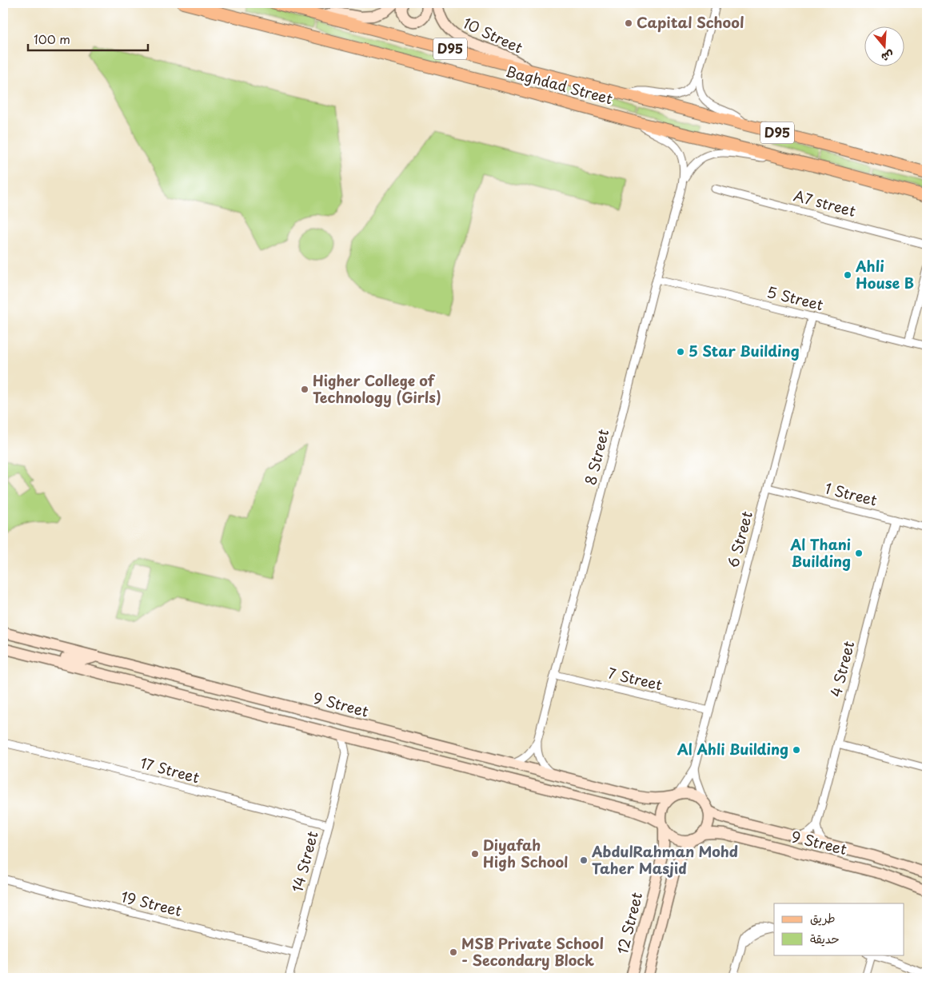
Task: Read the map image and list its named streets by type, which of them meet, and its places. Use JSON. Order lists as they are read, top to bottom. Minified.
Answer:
{"streets":{"main road":["D95","Baghdad Street"],"street":["10 Street","A7 street","5 Street","8 Street","1 Street","6 Street","4 Street","7 Street","9 Street","17 Street","14 Street","19 Street","12 Street"]},"crossings":[["10 Street","Baghdad Street"],["Baghdad Street","8 Street"],["5 Street","8 Street"],["5 Street","6 Street"],["8 Street","7 Street"],["8 Street","9 Street"],["1 Street","6 Street"],["1 Street","4 Street"],["6 Street","7 Street"],["6 Street","9 Street"],["6 Street","12 Street"],["9 Street","14 Street"],["9 Street","12 Street"],["17 Street","14 Street"],["14 Street","19 Street"]],"places":["Capital School","Ahli House B","5 Star Building","Higher College of Technology (Girls)","Al Thani Building","Al Ahli Building","Diyafah High School","AbdulRahman Mohd Taher Masjid","MSB Private School - Secondary Block"],"legend":["طريق","حديقة"],"scale_bar":"100 m","north":"bottom"}
